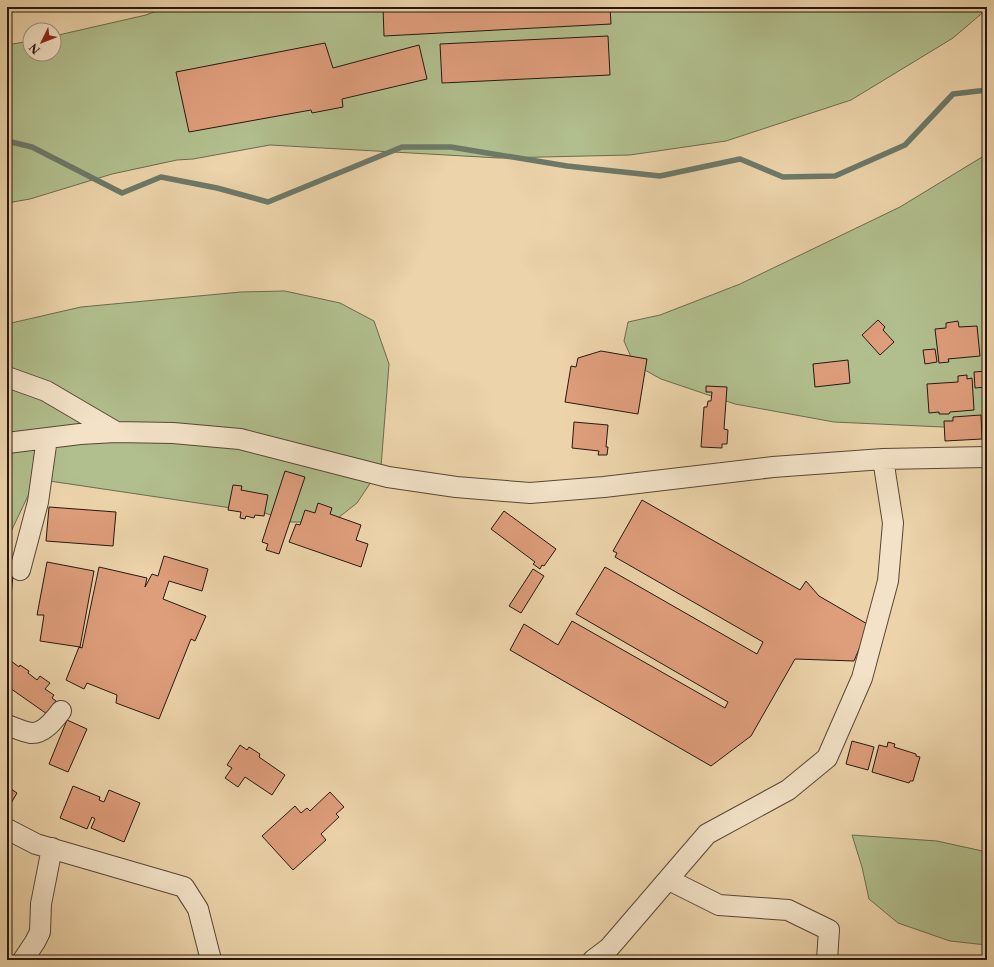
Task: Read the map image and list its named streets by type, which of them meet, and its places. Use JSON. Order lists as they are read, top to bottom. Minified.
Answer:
{"north":"bottom left"}
